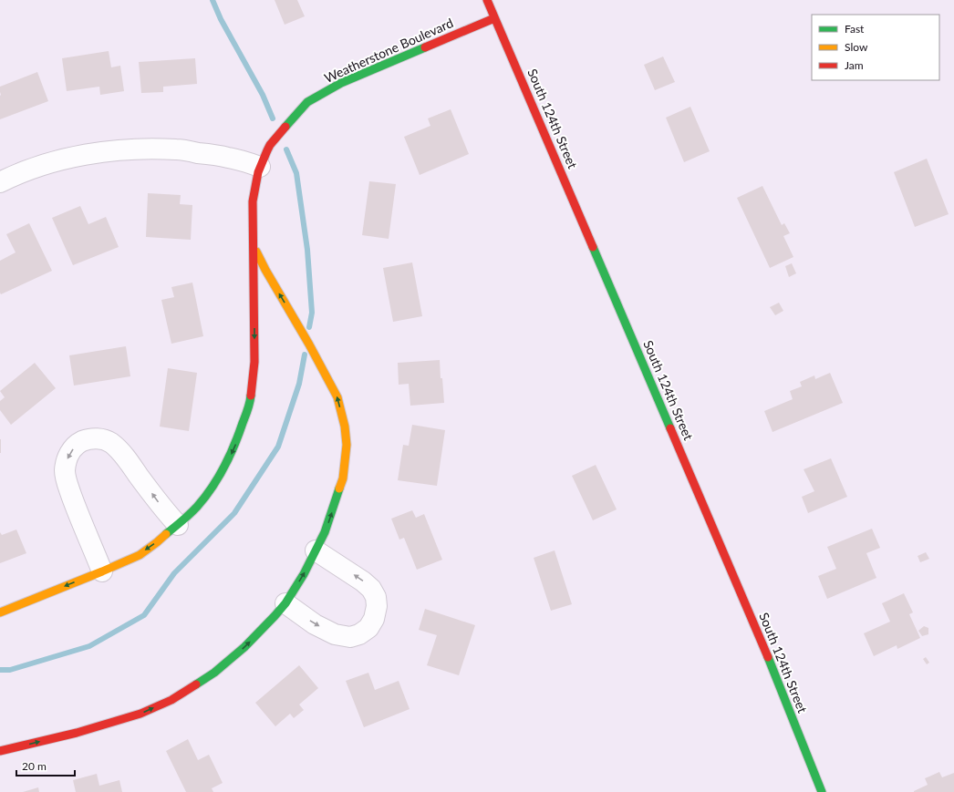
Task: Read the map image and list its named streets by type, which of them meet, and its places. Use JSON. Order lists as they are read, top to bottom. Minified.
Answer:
{"streets":{"street":["Weatherstone Boulevard","South 124th Street"]},"crossings":[["Weatherstone Boulevard","South 124th Street"]],"one_way":["Weatherstone Boulevard"],"legend":["Fast","Slow","Jam"],"scale_bar":"20 m"}
